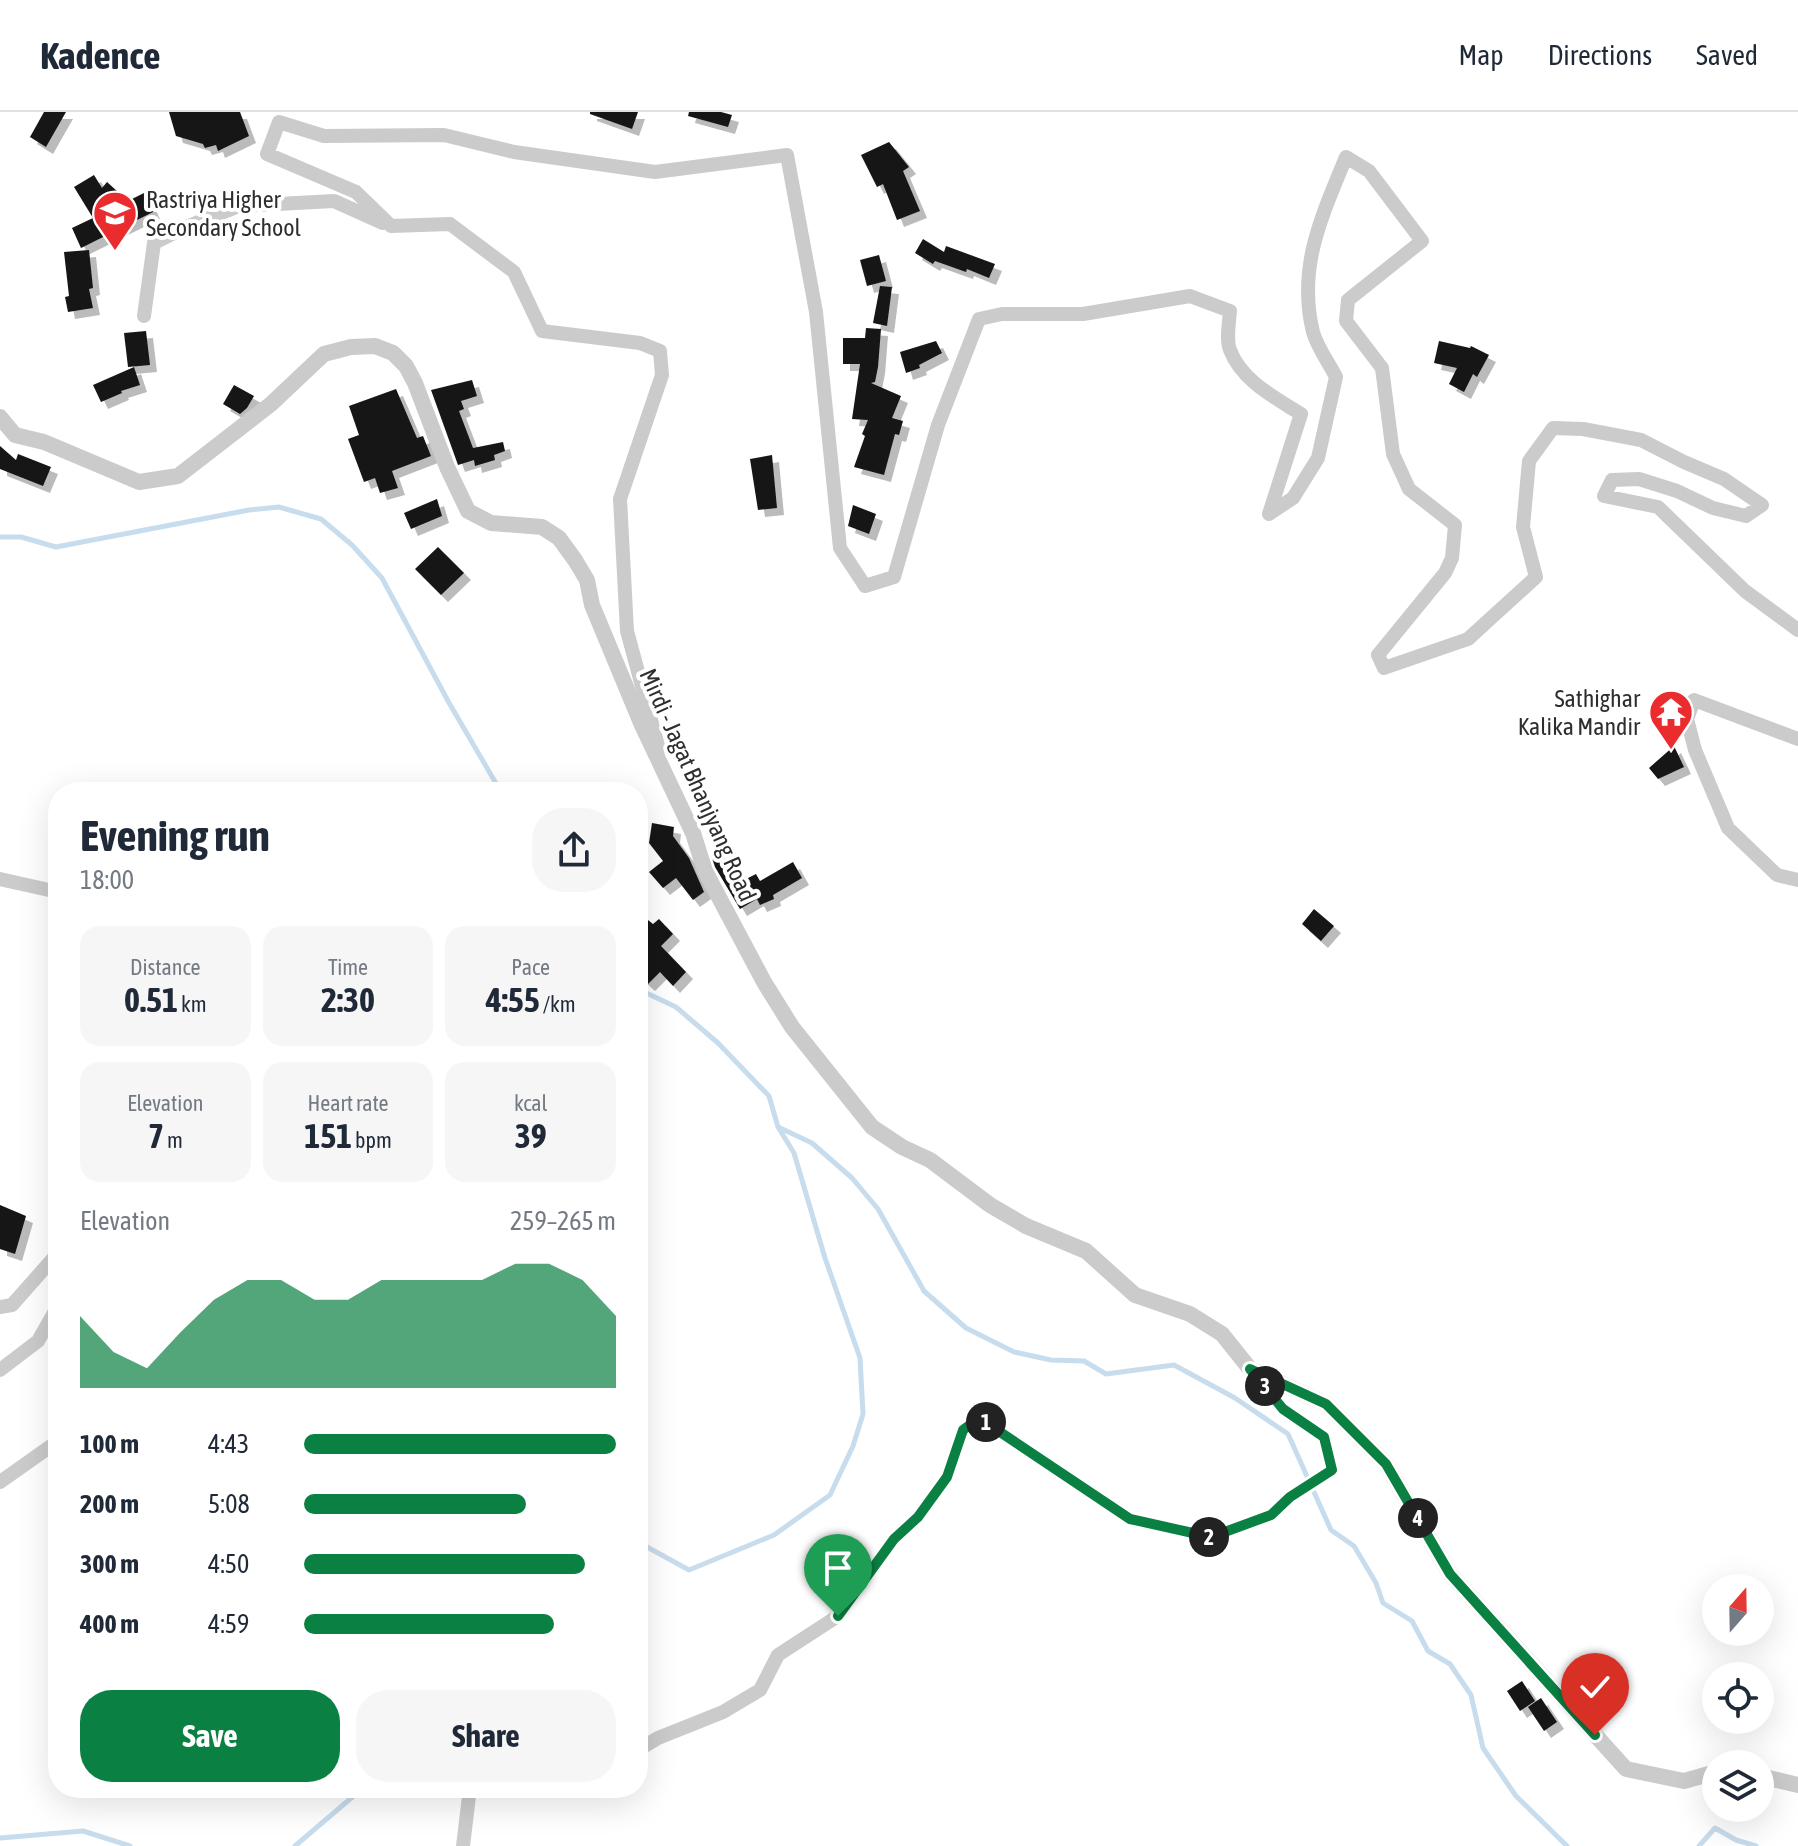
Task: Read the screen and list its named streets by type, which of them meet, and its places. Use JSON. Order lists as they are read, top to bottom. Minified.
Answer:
{"streets":{"street":["Mirdi - Jagat Bhanjyang Road"]},"places":{"school or university":["Rastriya Higher Secondary School"],"temple":["Sathighar Kalika Mandir"]},"north":"top","page":{"header":"Kadence","nav":["Map","Directions","Saved"],"heading":["Evening run","18:00"],"stats":[["Distance","0.51 km"],["Time","2:30"],["Pace","4:55 /km"],["Elevation","7 m"],["Heart rate","151 bpm"],["kcal","39"]],"chart":["Elevation","259–265 m"],"pins":["3","1","4","2"],"list":[{"name":"100 m","note":"4:43"},{"name":"200 m","note":"5:08"},{"name":"300 m","note":"4:50"},{"name":"400 m","note":"4:59"}],"buttons":["Save","Share"]}}
